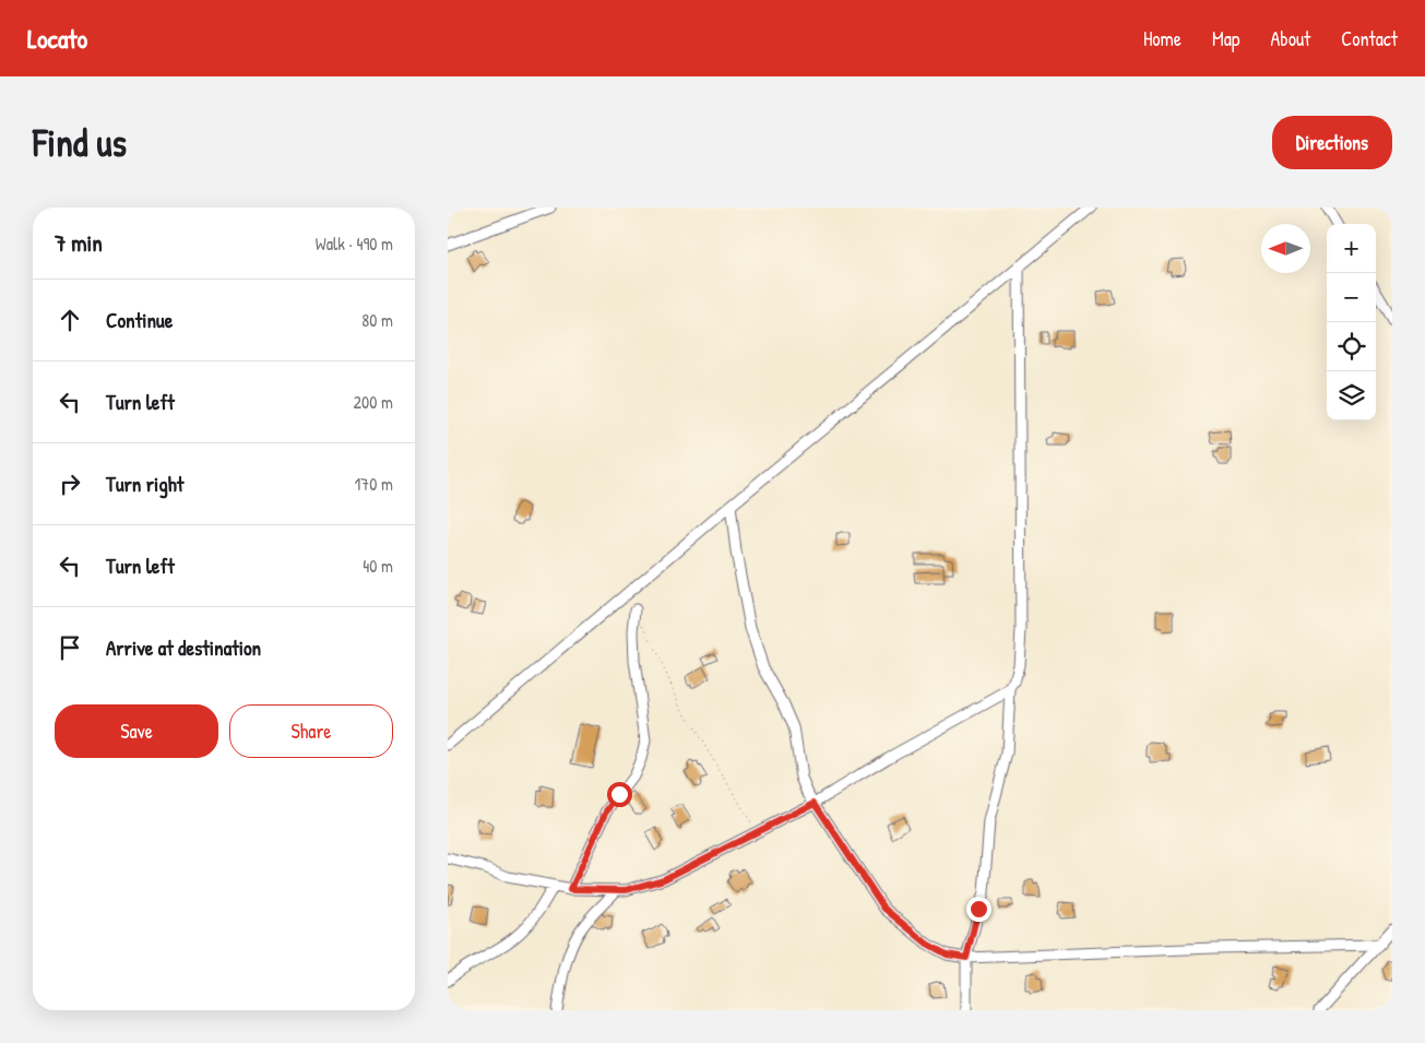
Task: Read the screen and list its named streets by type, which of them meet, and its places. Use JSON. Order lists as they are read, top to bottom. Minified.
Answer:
{"north":"left","page":{"header":"Locato","nav":["Home","Map","About","Contact"],"buttons":["Directions",["Save","Share"]],"title":"Find us","heading":["7 min","Walk · 490 m"],"map_buttons":["+","−"],"list":[["Continue","80 m"],["Turn left","200 m"],["Turn right","170 m"],["Turn left","40 m"],"Arrive at destination"]}}
